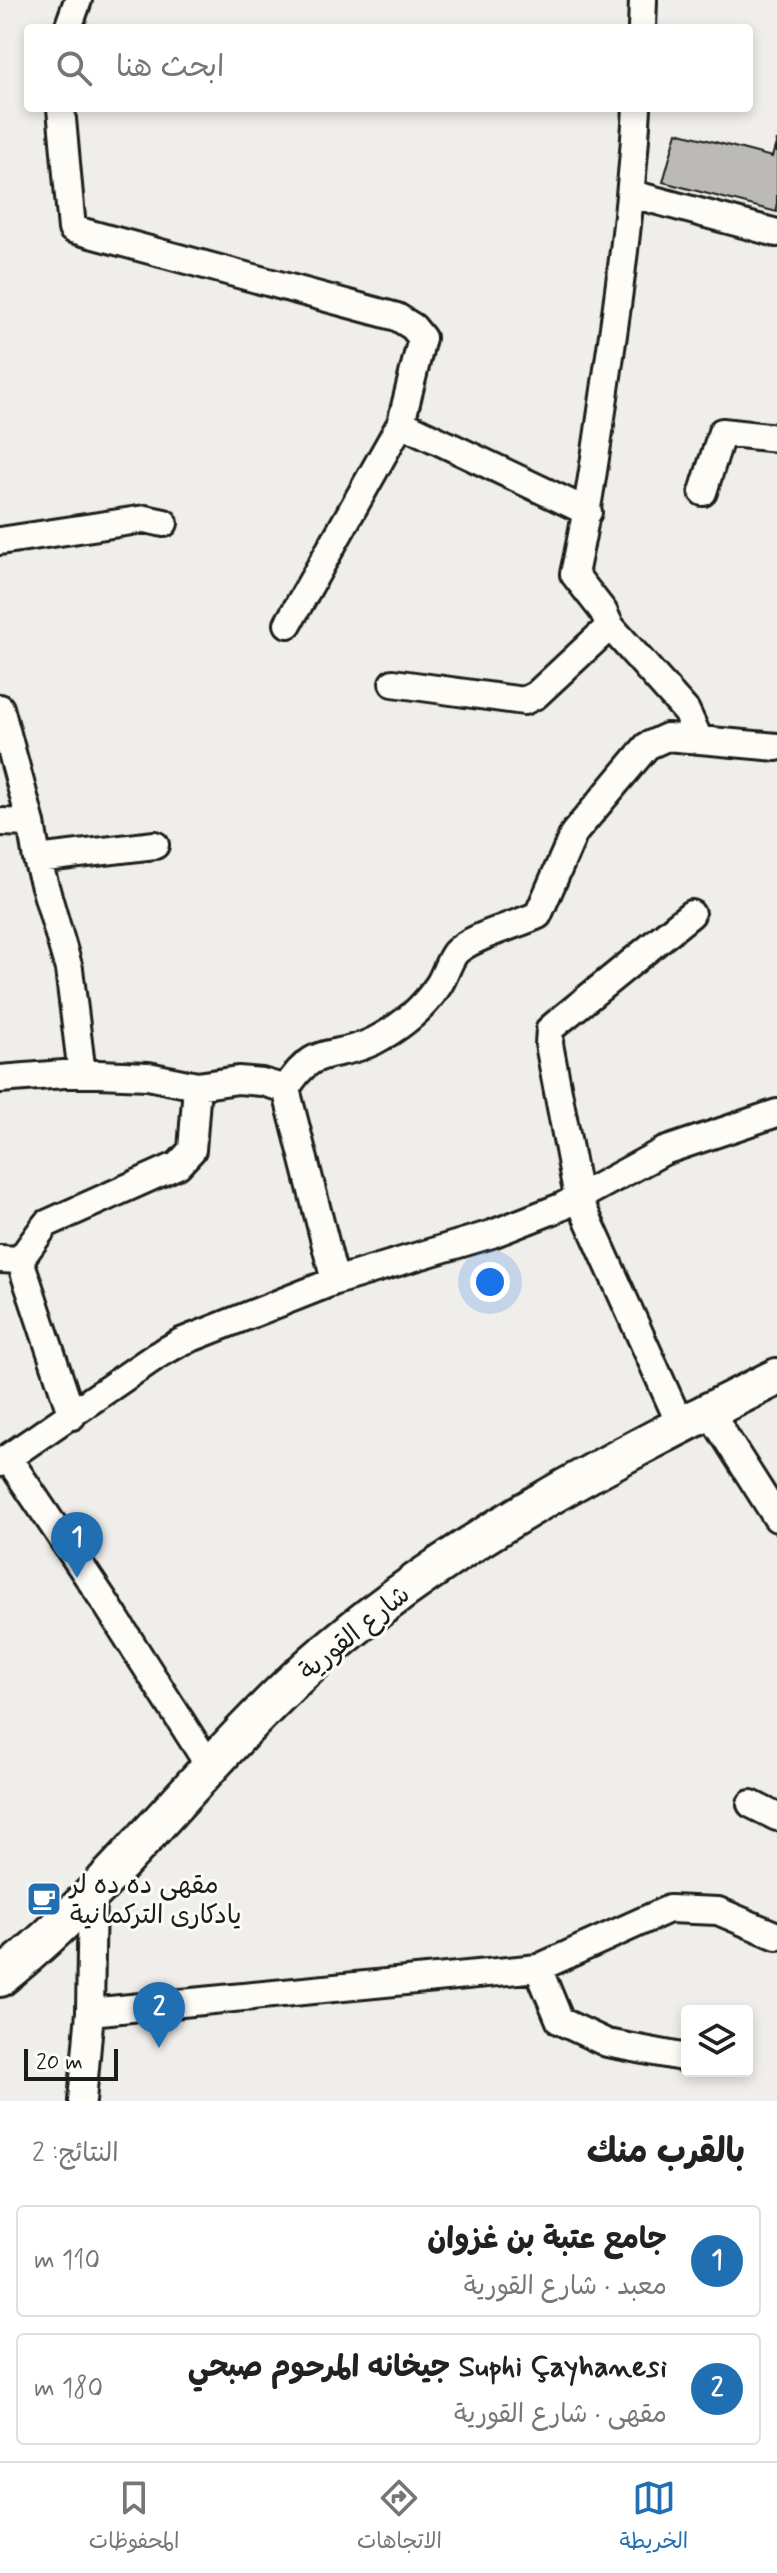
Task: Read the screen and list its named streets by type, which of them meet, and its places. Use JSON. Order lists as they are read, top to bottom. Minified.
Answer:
{"streets":{"street":["شارع القورية"]},"places":{"cafe":["مقهى ده ده لر يادكارى التركمانية"]},"scale_bar":"20 m","page":{"search":"ابحث هنا","pins":["1","2"],"scale":"20 m","heading":["بالقرب منك","النتائج: 2"],"list":[{"mark":"1","name":"جامع عتبة بن غزوان","note":"معبد · شارع القورية","value":"110 m"},{"mark":"2","name":"Suphi Çayhanesi جيخانه المرحوم صبحي","note":"مقهى · شارع القورية","value":"180 m"}],"nav":["الخريطة","الاتجاهات","المحفوظات"]}}
